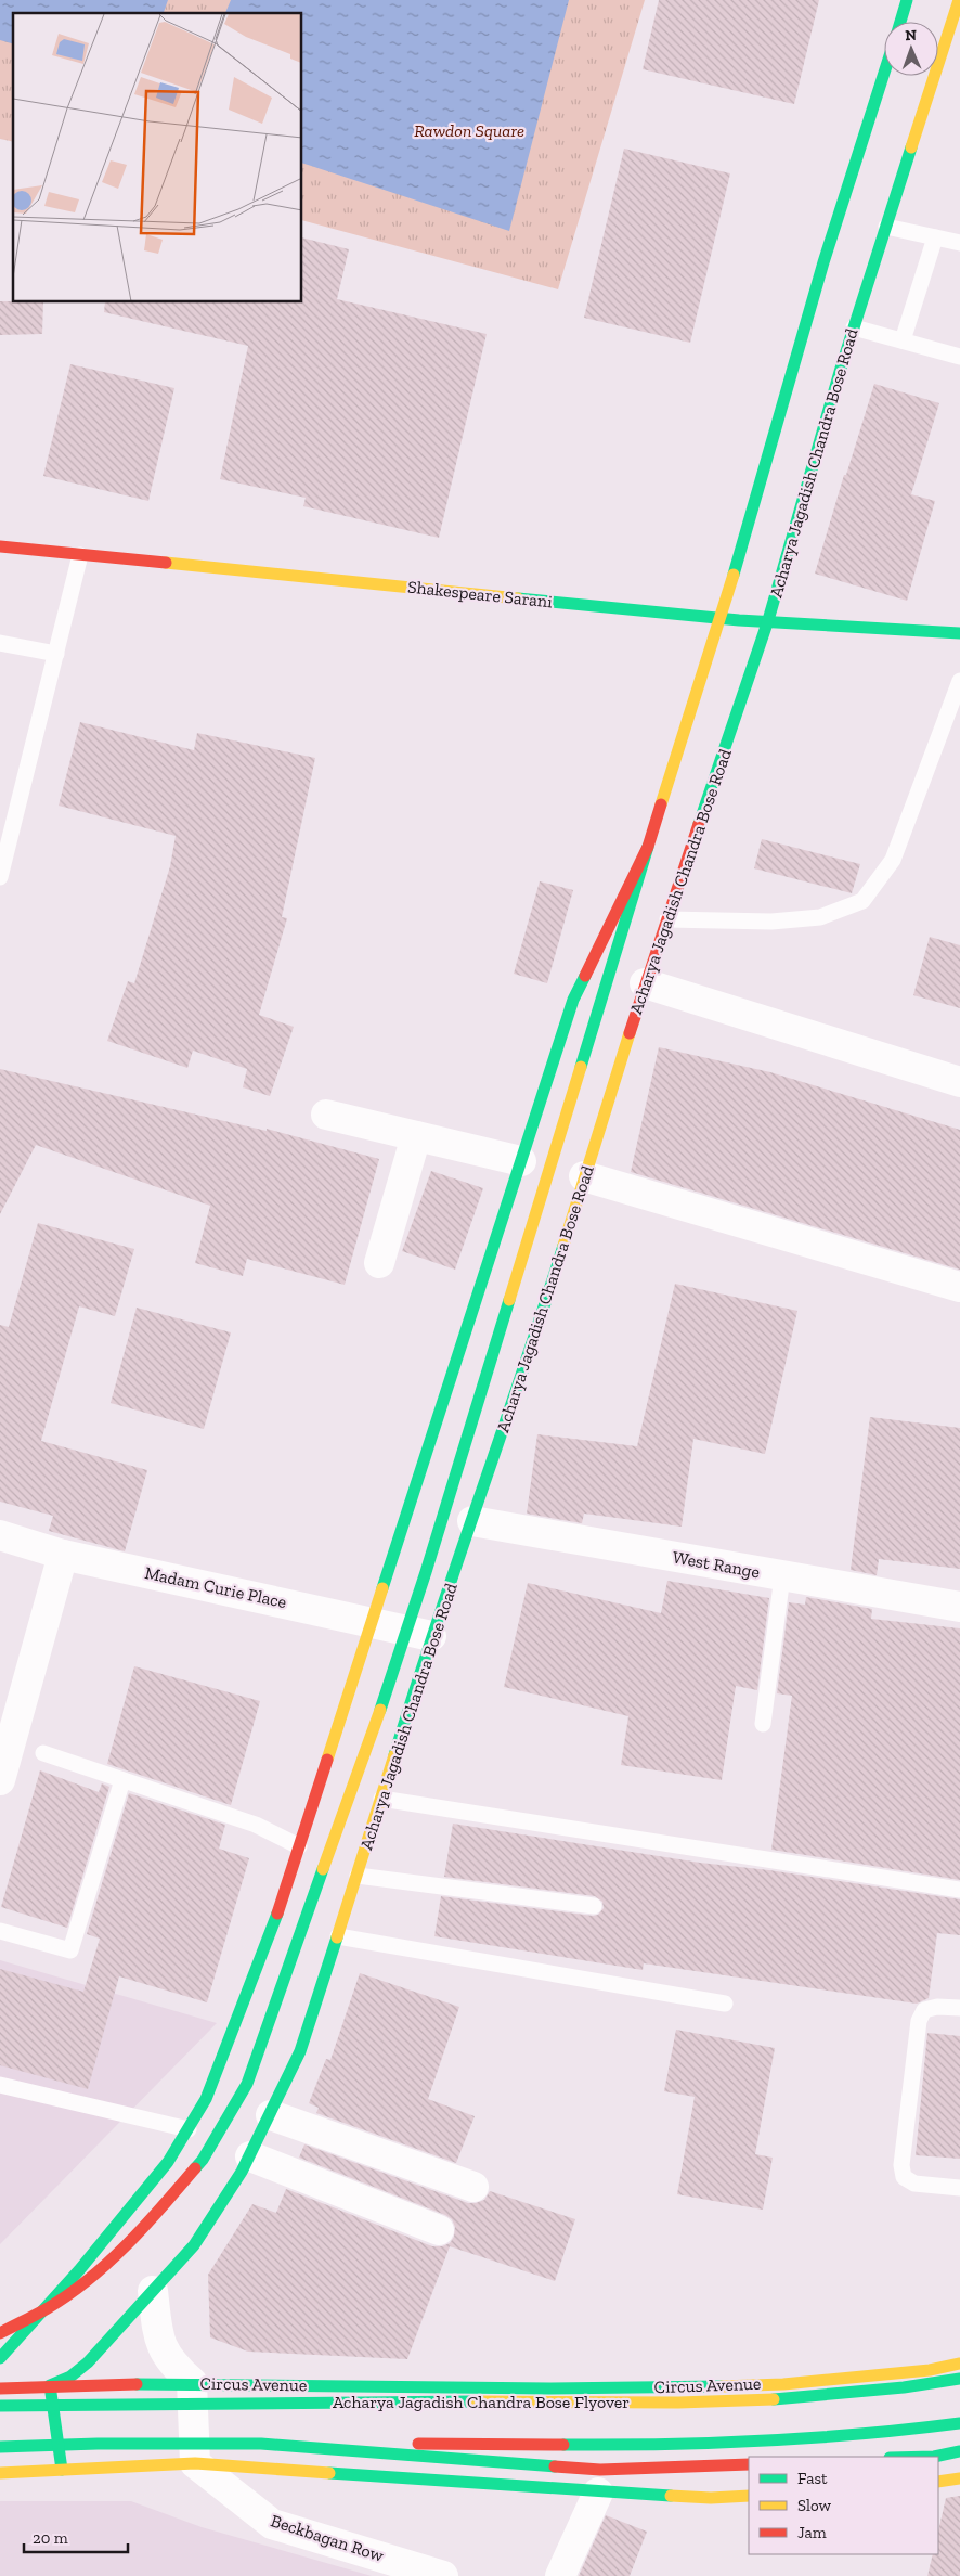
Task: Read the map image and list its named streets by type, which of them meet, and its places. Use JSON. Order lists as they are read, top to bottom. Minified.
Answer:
{"streets":{"main road":["Acharya Jagadish Chandra Bose Road","Shakespeare Sarani","Circus Avenue","Acharya Jagadish Chandra Bose Flyover"],"street":["West Range","Madam Curie Place","Beckbagan Row"]},"crossings":[["Acharya Jagadish Chandra Bose Road","Shakespeare Sarani"],["Acharya Jagadish Chandra Bose Road","West Range"],["Acharya Jagadish Chandra Bose Road","Madam Curie Place"],["Acharya Jagadish Chandra Bose Road","Circus Avenue"]],"parks":["Rawdon Square"],"legend":["Fast","Slow","Jam"],"scale_bar":"20 m","north":"top"}
